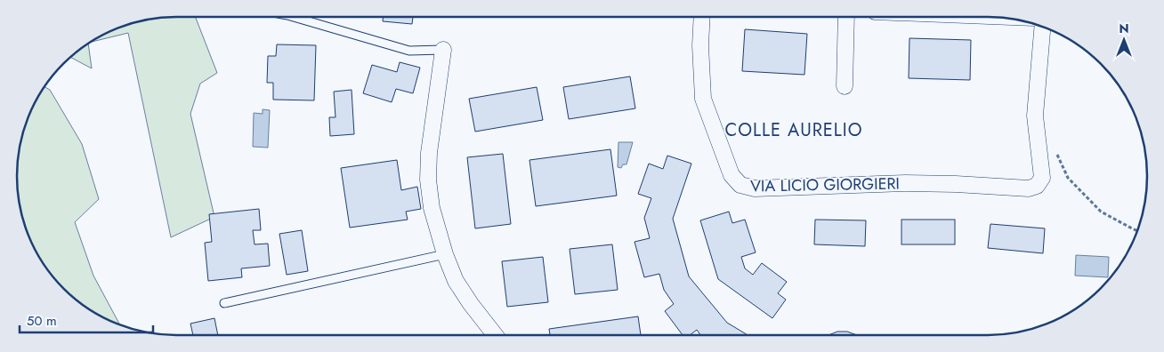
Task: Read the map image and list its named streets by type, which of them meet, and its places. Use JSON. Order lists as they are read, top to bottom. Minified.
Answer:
{"streets":{"street":["VIA LICIO GIORGIERI"]},"districts":["COLLE AURELIO"],"scale_bar":"50 m","north":"top"}
